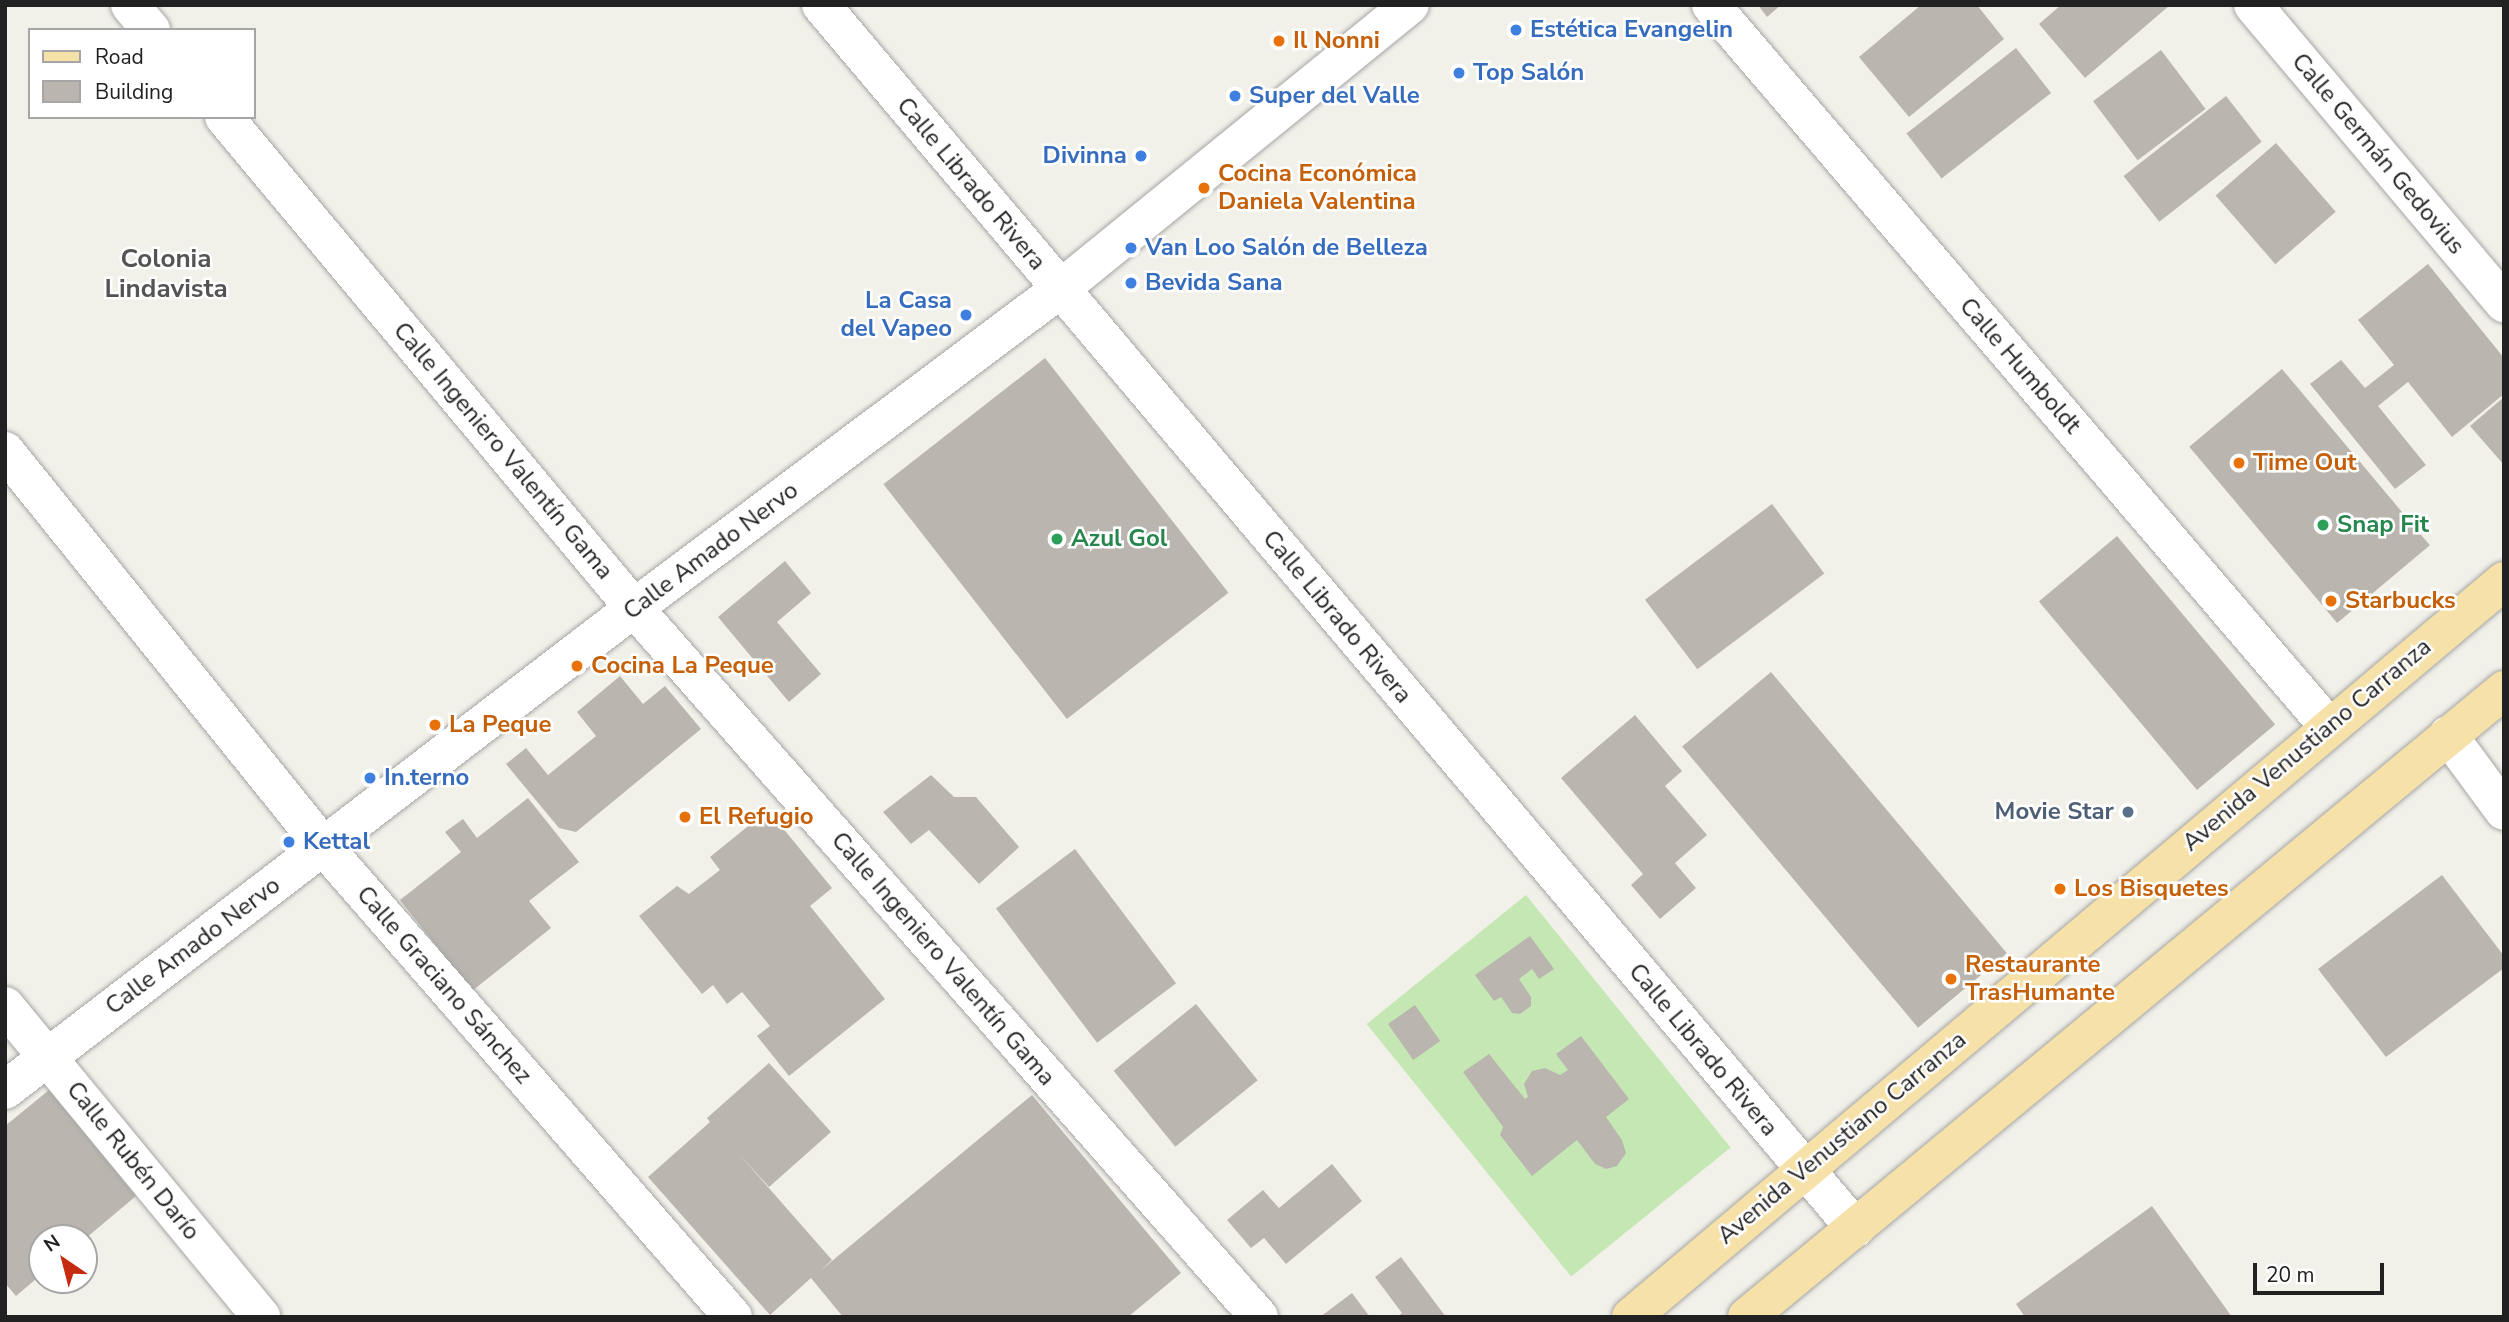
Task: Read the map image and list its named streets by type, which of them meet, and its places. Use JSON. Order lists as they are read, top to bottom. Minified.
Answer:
{"streets":{"main road":["Avenida Venustiano Carranza"],"street":["Calle Germán Gedovius","Calle Librado Rivera","Calle Humboldt","Calle Ingeniero Valentín Gama","Calle Amado Nervo","Calle Graciano Sánchez","Calle Rubén Darío"]},"crossings":[["Calle Librado Rivera","Calle Amado Nervo"],["Calle Librado Rivera","Avenida Venustiano Carranza"],["Calle Humboldt","Avenida Venustiano Carranza"],["Calle Ingeniero Valentín Gama","Calle Amado Nervo"],["Calle Amado Nervo","Calle Graciano Sánchez"],["Calle Amado Nervo","Calle Rubén Darío"]],"districts":["Colonia Lindavista"],"places":["Estética Evangelin","Il Nonni","Top Salón","Super del Valle","Divinna","Cocina Económica Daniela Valentina","Van Loo Salón de Belleza","Bevida Sana","La Casa del Vapeo","Time Out","Snap Fit","Azul Gol","Starbucks","Cocina La Peque","La Peque","In.terno","Movie Star","El Refugio","Kettal","Los Bisquetes","Restaurante TrasHumante"],"legend":["Road","Building"],"scale_bar":"20 m","north":"top left"}
